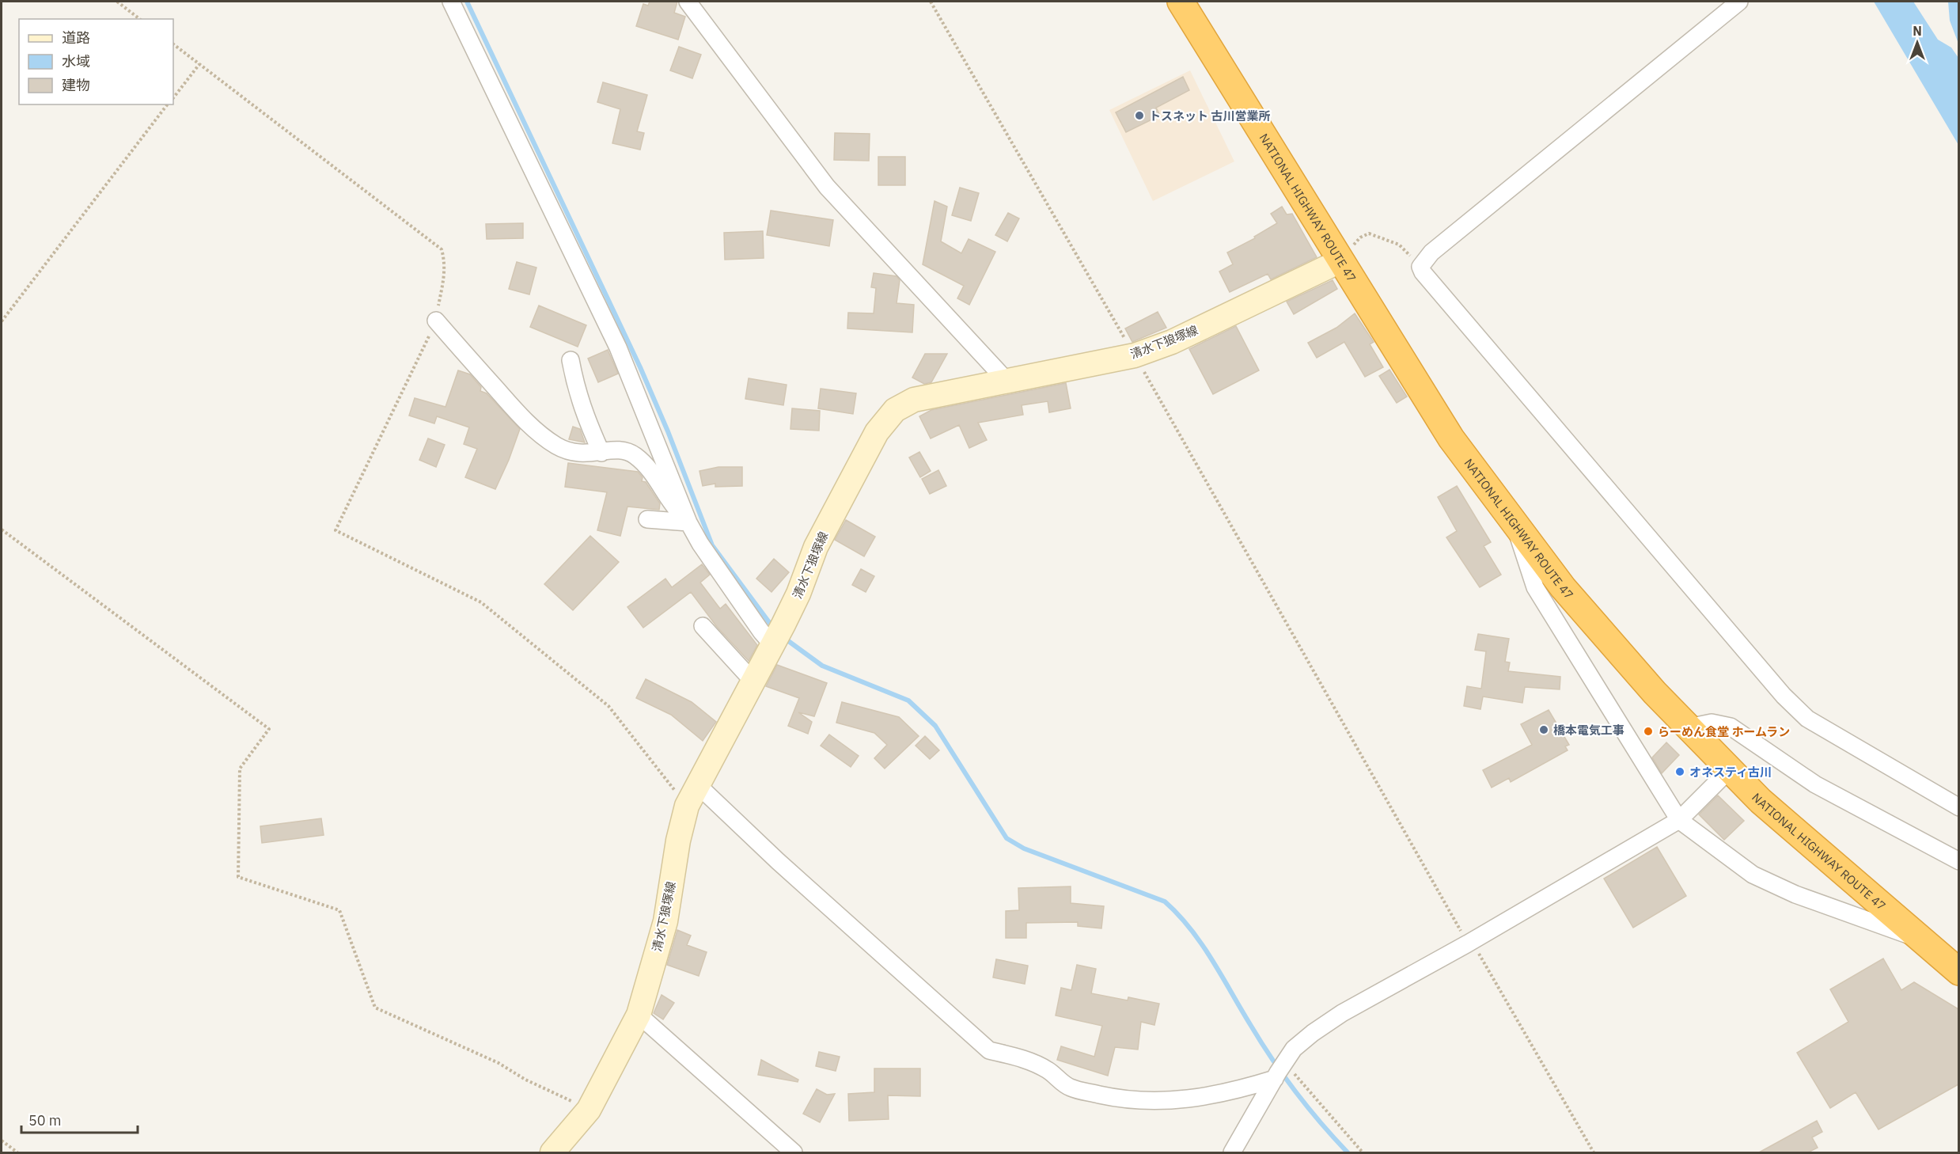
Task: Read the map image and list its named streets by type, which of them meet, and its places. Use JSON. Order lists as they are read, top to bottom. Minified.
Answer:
{"streets":{"highway":["NATIONAL HIGHWAY ROUTE 47"],"main road":["清水下狼塚線"]},"crossings":[["NATIONAL HIGHWAY ROUTE 47","清水下狼塚線"]],"places":["トスネット 古川営業所","橋本電気工事","らーめん食堂 ホームラン","オネスティ古川"],"legend":["道路","水域","建物"],"scale_bar":"50 m","north":"top"}
